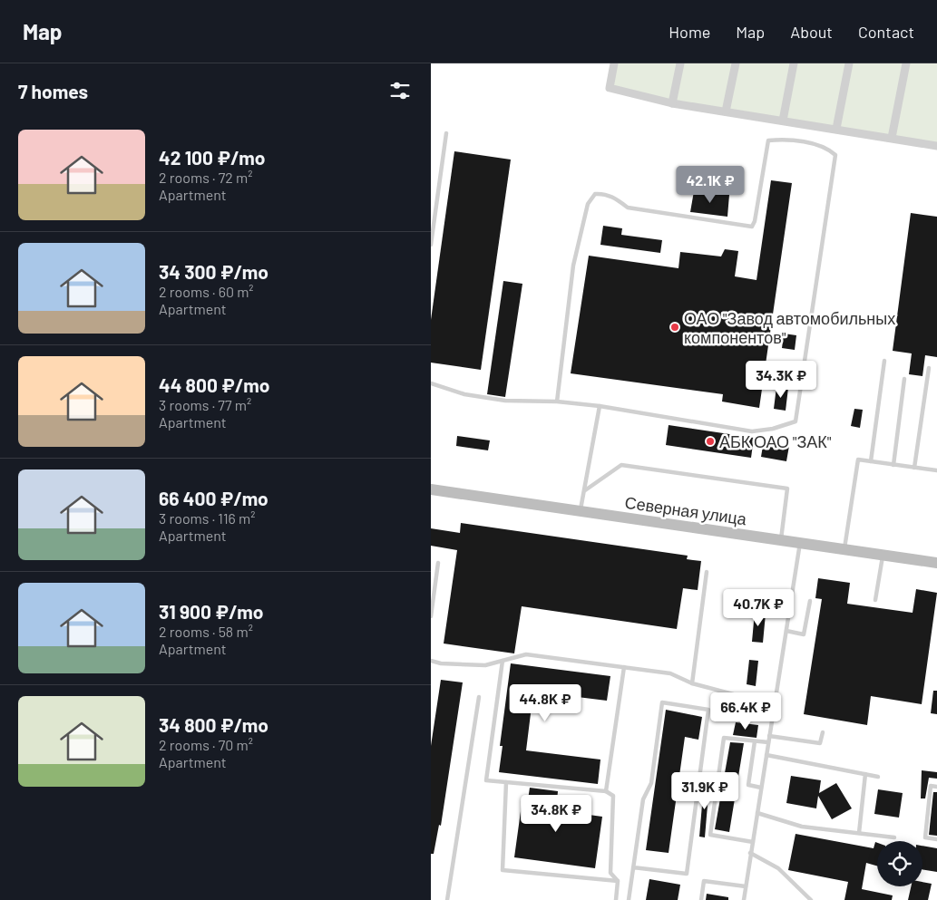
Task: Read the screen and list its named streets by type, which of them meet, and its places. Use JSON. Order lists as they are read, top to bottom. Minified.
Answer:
{"streets":{"main road":["Северная улица"]},"places":["ОАО \"Завод автомобильных компонентов\"","АБК ОАО \"ЗАК\""],"page":{"header":"Map","nav":["Home","Map","About","Contact"],"heading":"7 homes","list":[{"name":"42 100 ₽/mo","note":"2 rooms · 72 m² · Apartment"},{"name":"34 300 ₽/mo","note":"2 rooms · 60 m² · Apartment"},{"name":"44 800 ₽/mo","note":"3 rooms · 77 m² · Apartment"},{"name":"66 400 ₽/mo","note":"3 rooms · 116 m² · Apartment"},{"name":"31 900 ₽/mo","note":"2 rooms · 58 m² · Apartment"},{"name":"34 800 ₽/mo","note":"2 rooms · 70 m² · Apartment"}],"price":["42.1K ₽","34.3K ₽","40.7K ₽","44.8K ₽","66.4K ₽","31.9K ₽","34.8K ₽"]}}
